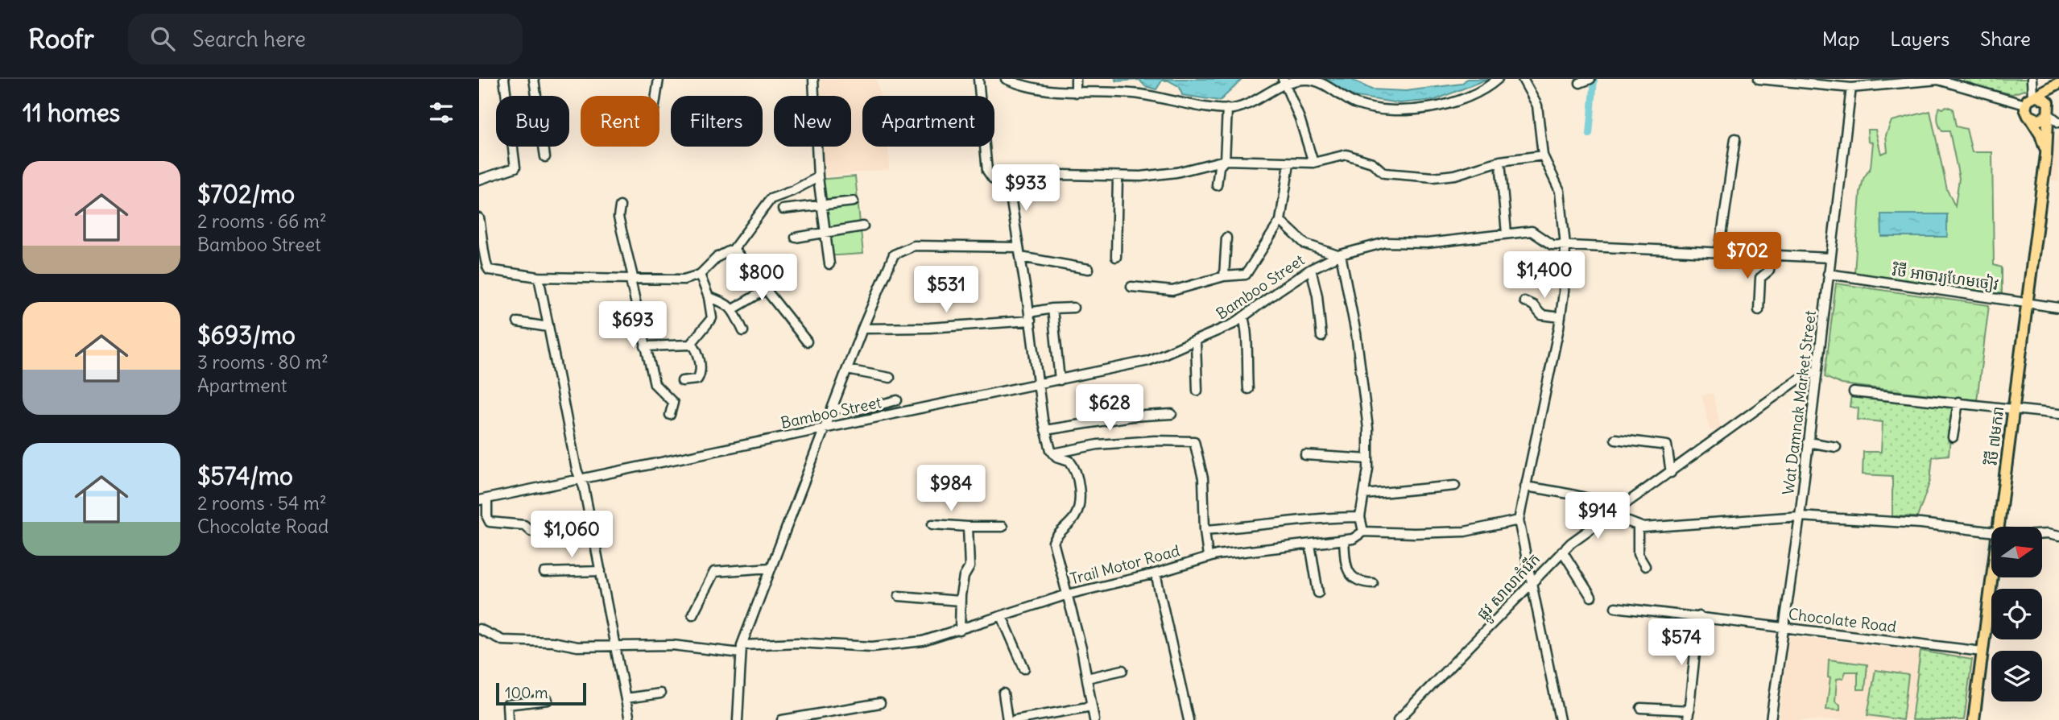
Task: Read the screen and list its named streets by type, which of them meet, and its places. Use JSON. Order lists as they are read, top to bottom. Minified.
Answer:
{"streets":{"main road":["វិថី ៧មករា"],"street":["វិថី អាចារ្យហែមចៀវ","Bamboo Street","Wat Damnak Market Street","Trail Motor Road","ផ្លូវ សាលាកំរើក","Chocolate Road"]},"crossings":[["វិថី អាចារ្យហែមចៀវ","Wat Damnak Market Street"],["វិថី អាចារ្យហែមចៀវ","វិថី ៧មករា"],["Bamboo Street","Wat Damnak Market Street"],["Wat Damnak Market Street","ផ្លូវ សាលាកំរើក"],["Wat Damnak Market Street","Chocolate Road"],["វិថី ៧មករា","Chocolate Road"]],"scale_bar":"100 m","north":"right","page":{"header":"Roofr","search":"Search here","nav":["Map","Layers","Share"],"heading":"11 homes","chip":["Buy","Rent","Filters","New","Apartment"],"list":[{"name":"$702/mo","note":"2 rooms · 66 m² · Bamboo Street"},{"name":"$693/mo","note":"3 rooms · 80 m² · Apartment"},{"name":"$574/mo","note":"2 rooms · 54 m² · Chocolate Road"}],"price":["$933","$702","$1,400","$800","$531","$693","$628","$984","$914","$1,060","$574"],"scale":"100 m"}}
